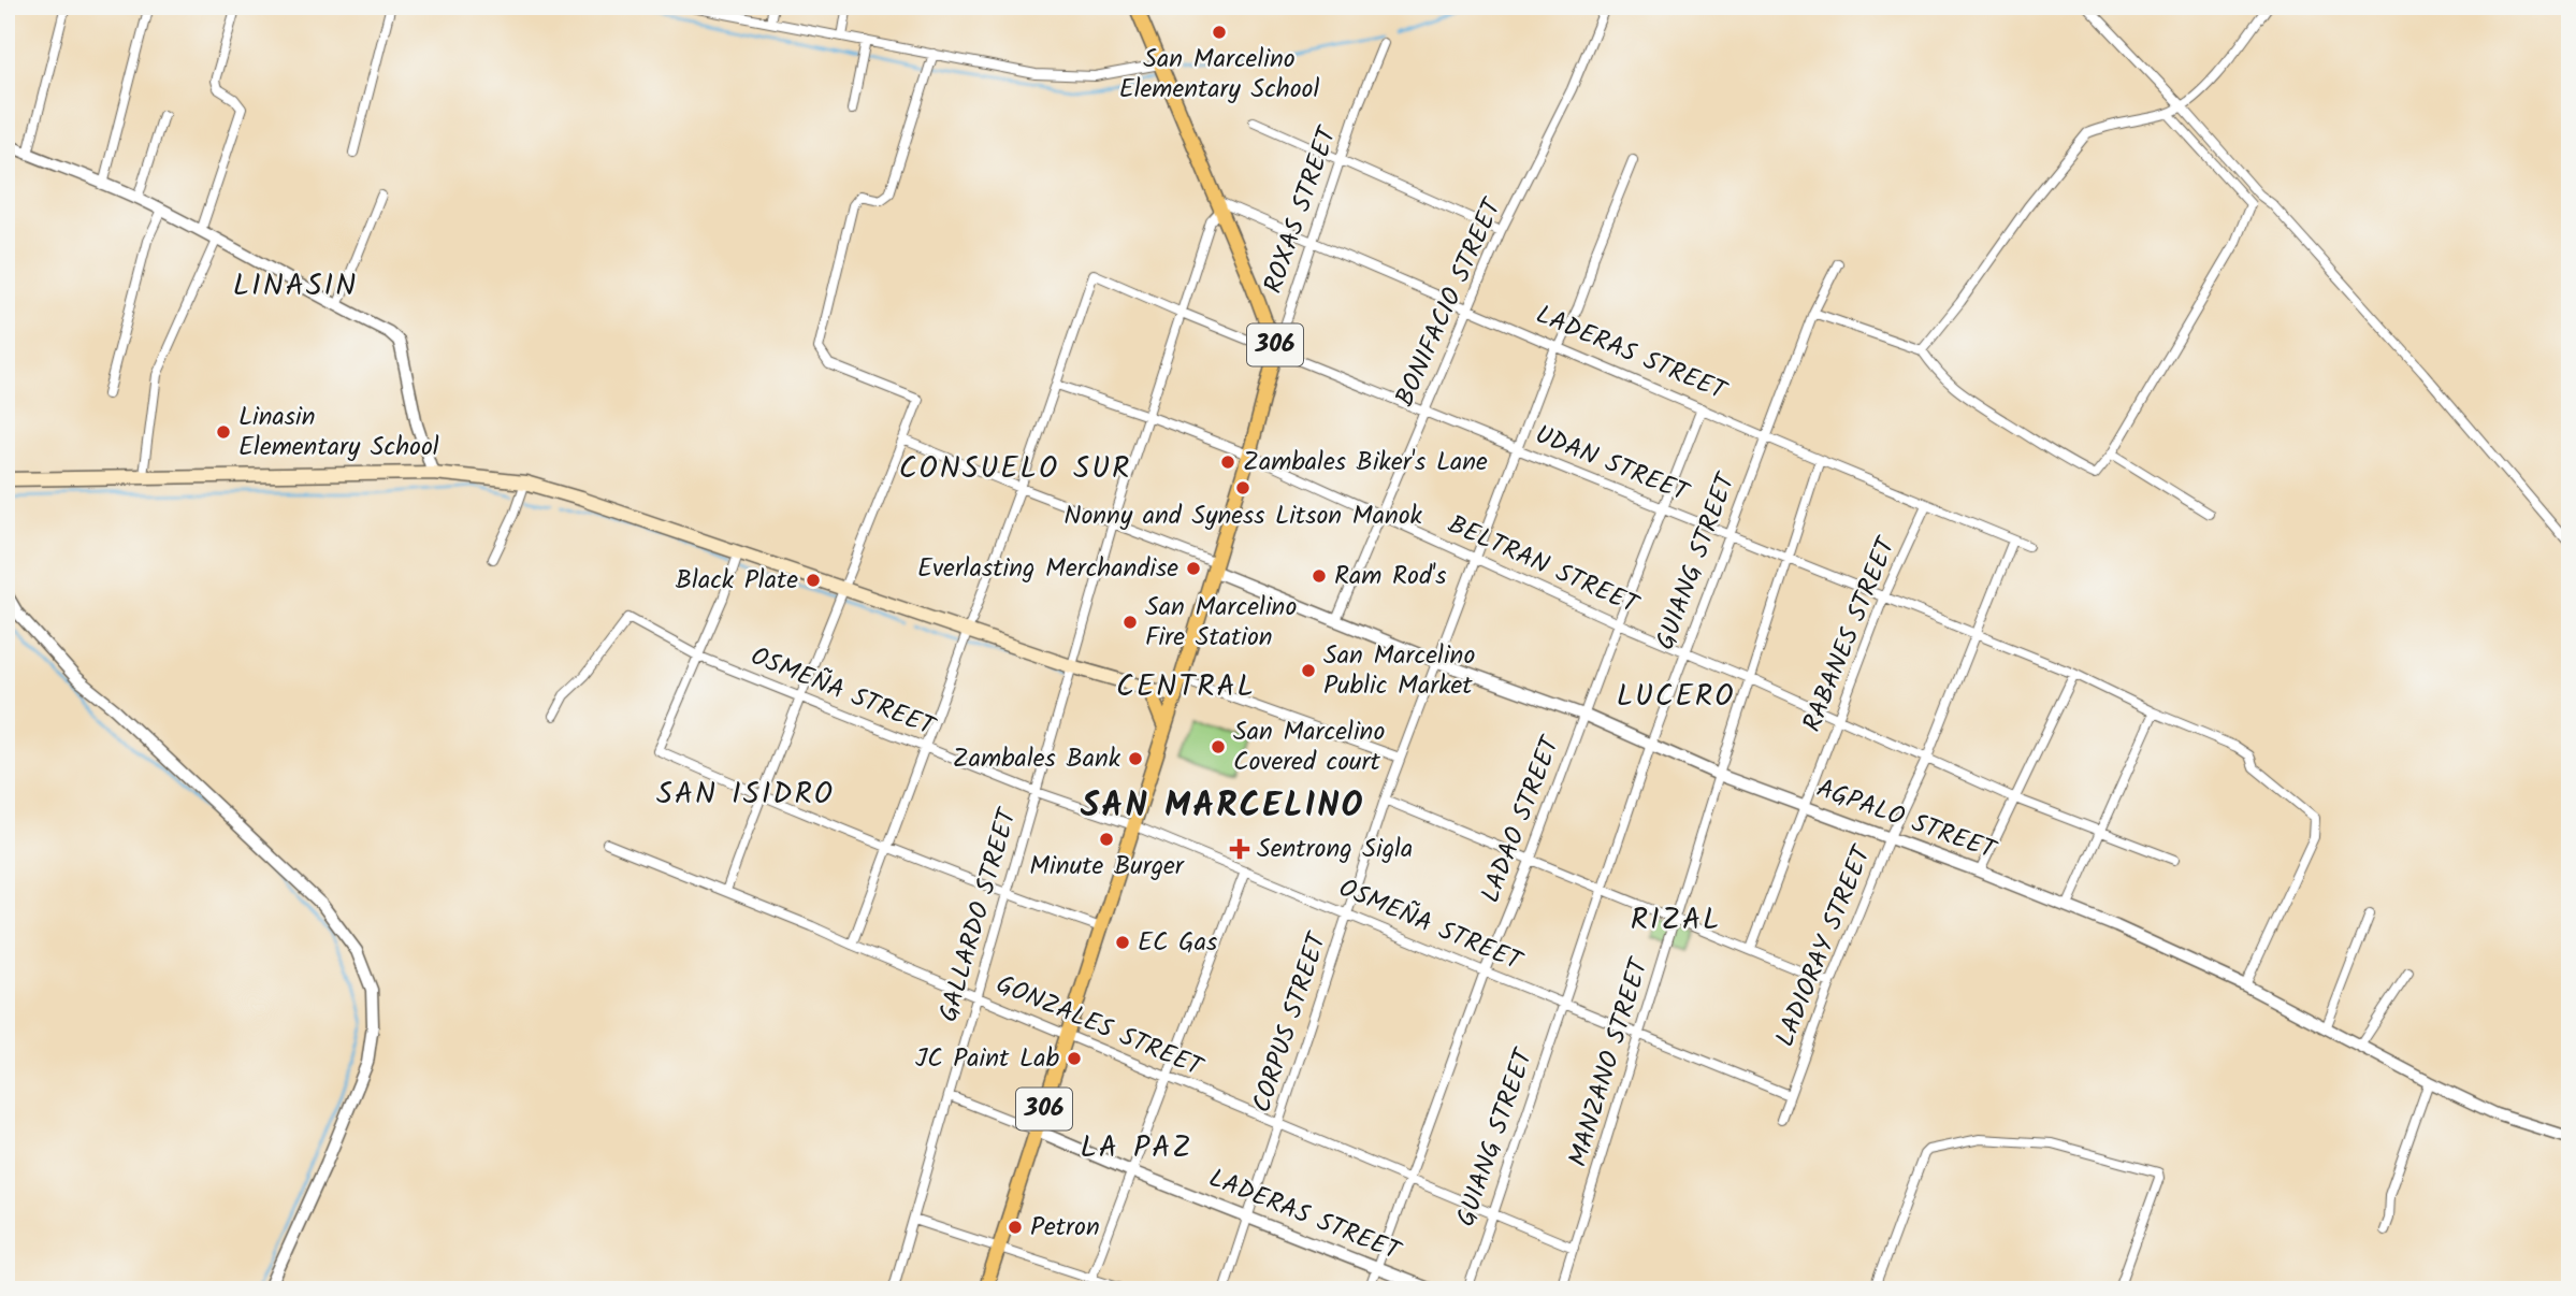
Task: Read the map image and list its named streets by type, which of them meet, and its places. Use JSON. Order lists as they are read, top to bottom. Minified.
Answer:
{"streets":{"main road":["306"],"street":["ROXAS STREET","BONIFACIO STREET","LADERAS STREET","UDAN STREET","GUIANG STREET","BELTRAN STREET","RABANES STREET","OSMEÑA STREET","LADAO STREET","AGPALO STREET","GALLARDO STREET","LADIORAY STREET","CORPUS STREET","GONZALES STREET","MANZANO STREET"]},"crossings":[["ROXAS STREET","306"],["ROXAS STREET","LADERAS STREET"],["ROXAS STREET","UDAN STREET"],["BONIFACIO STREET","LADERAS STREET"],["BONIFACIO STREET","UDAN STREET"],["BONIFACIO STREET","BELTRAN STREET"],["BONIFACIO STREET","AGPALO STREET"],["306","LADERAS STREET"],["306","UDAN STREET"],["306","BELTRAN STREET"],["306","OSMEÑA STREET"],["306","AGPALO STREET"],["306","GALLARDO STREET"],["306","GONZALES STREET"],["LADERAS STREET","GUIANG STREET"],["LADERAS STREET","RABANES STREET"],["LADERAS STREET","LADAO STREET"],["LADERAS STREET","GALLARDO STREET"],["LADERAS STREET","LADIORAY STREET"],["LADERAS STREET","CORPUS STREET"],["LADERAS STREET","MANZANO STREET"],["UDAN STREET","GUIANG STREET"],["UDAN STREET","BELTRAN STREET"],["UDAN STREET","RABANES STREET"],["UDAN STREET","LADAO STREET"],["UDAN STREET","AGPALO STREET"],["UDAN STREET","GALLARDO STREET"],["UDAN STREET","LADIORAY STREET"],["UDAN STREET","CORPUS STREET"],["UDAN STREET","MANZANO STREET"],["GUIANG STREET","BELTRAN STREET"],["GUIANG STREET","OSMEÑA STREET"],["GUIANG STREET","AGPALO STREET"],["GUIANG STREET","GONZALES STREET"],["BELTRAN STREET","RABANES STREET"],["BELTRAN STREET","LADAO STREET"],["BELTRAN STREET","GALLARDO STREET"],["BELTRAN STREET","LADIORAY STREET"],["BELTRAN STREET","CORPUS STREET"],["BELTRAN STREET","MANZANO STREET"],["RABANES STREET","AGPALO STREET"],["OSMEÑA STREET","LADAO STREET"],["OSMEÑA STREET","GALLARDO STREET"],["OSMEÑA STREET","LADIORAY STREET"],["OSMEÑA STREET","CORPUS STREET"],["OSMEÑA STREET","MANZANO STREET"],["LADAO STREET","AGPALO STREET"],["LADAO STREET","GONZALES STREET"],["AGPALO STREET","GALLARDO STREET"],["AGPALO STREET","LADIORAY STREET"],["AGPALO STREET","CORPUS STREET"],["AGPALO STREET","MANZANO STREET"],["GALLARDO STREET","GONZALES STREET"],["CORPUS STREET","GONZALES STREET"],["GONZALES STREET","MANZANO STREET"]],"districts":["LINASIN","CONSUELO SUR","CENTRAL","LUCERO","SAN ISIDRO","SAN MARCELINO","RIZAL","LA PAZ"],"places":{"other":["San Marcelino Elementary School","Linasin Elementary School","Zambales Biker's Lane","Nonny and Syness Litson Manok","Everlasting Merchandise","Ram Rod's","Black Plate","San Marcelino Fire Station","San Marcelino Public Market","San Marcelino Covered court","Zambales Bank","Minute Burger","EC Gas","JC Paint Lab","Petron"],"health":["Sentrong Sigla"]}}
